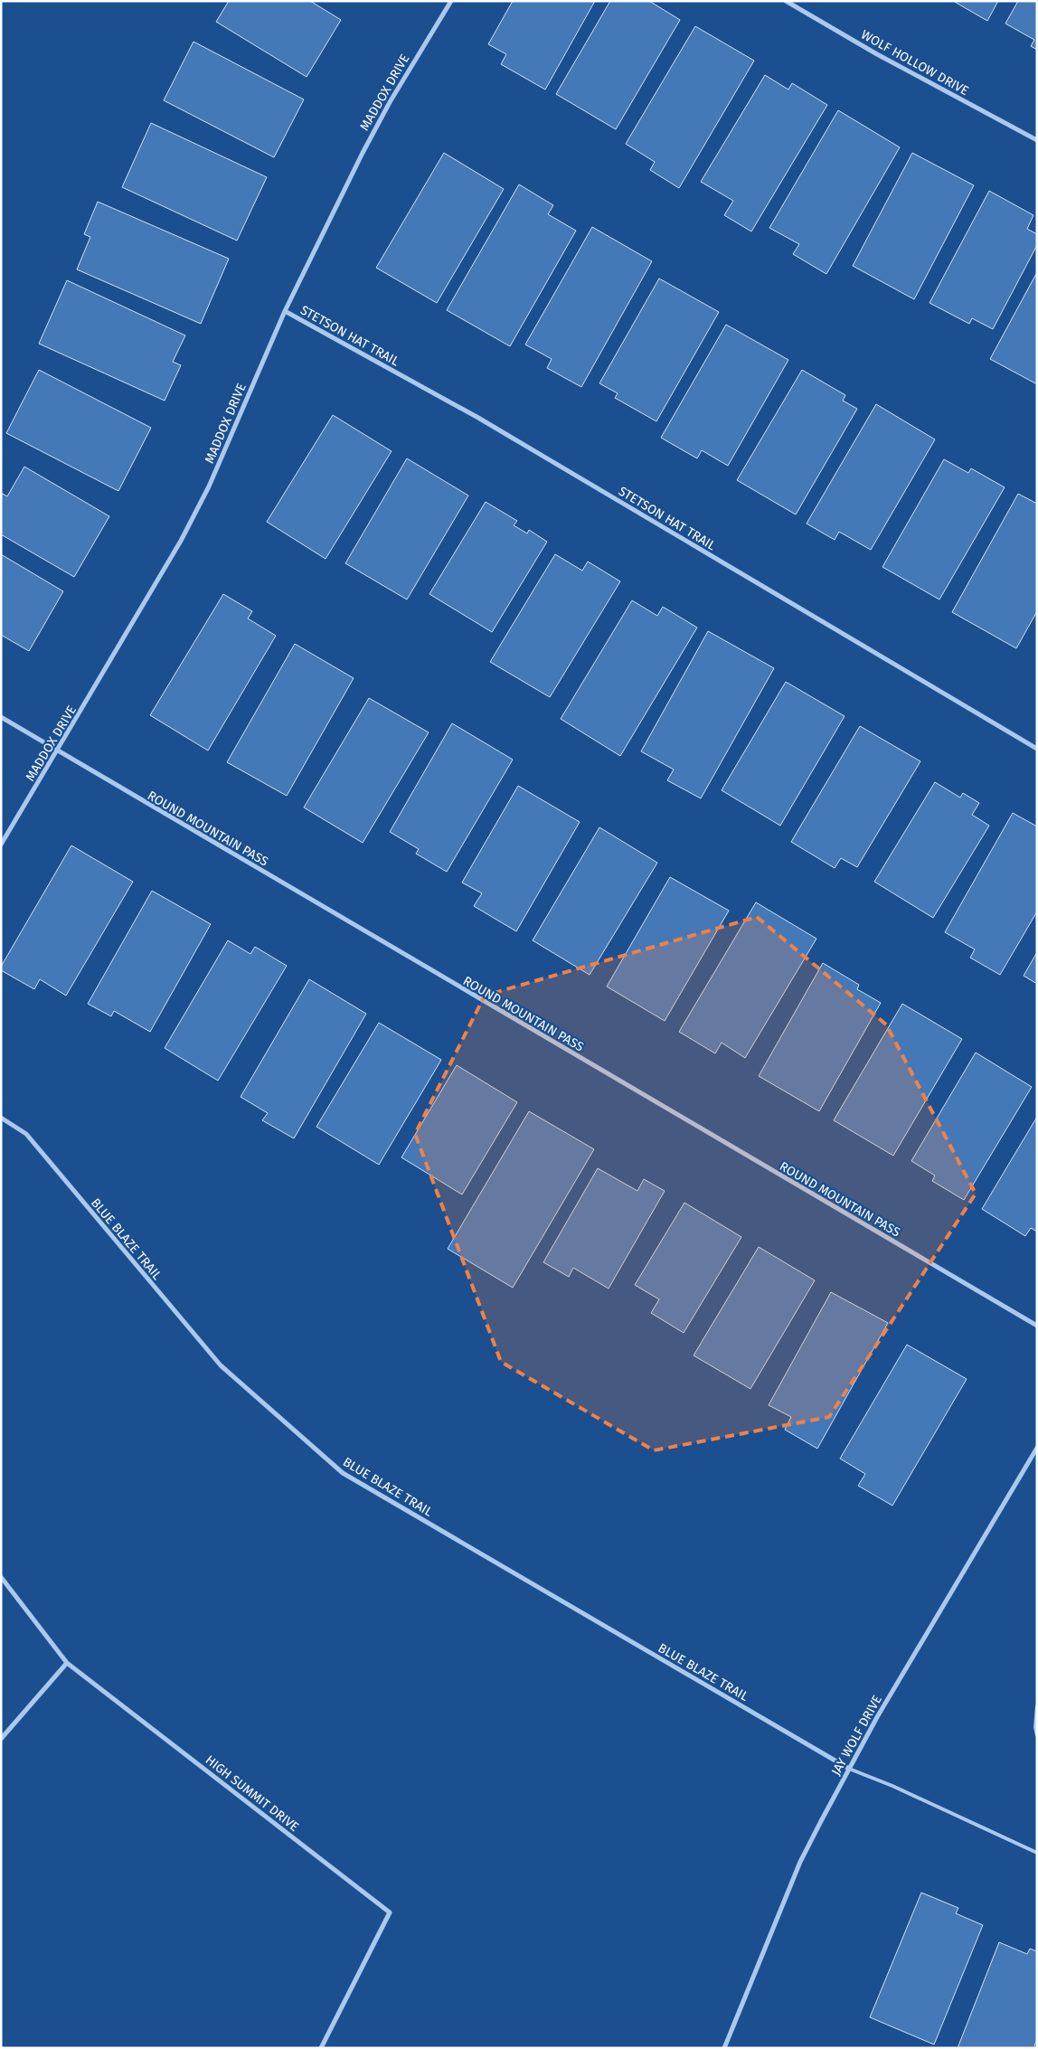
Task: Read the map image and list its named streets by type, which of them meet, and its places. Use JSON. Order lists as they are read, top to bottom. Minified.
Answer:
{"streets":{"street":["WOLF HOLLOW DRIVE","MADDOX DRIVE","STETSON HAT TRAIL","ROUND MOUNTAIN PASS","BLUE BLAZE TRAIL","JAY WOLF DRIVE","HIGH SUMMIT DRIVE"]},"crossings":[["MADDOX DRIVE","STETSON HAT TRAIL"],["MADDOX DRIVE","ROUND MOUNTAIN PASS"],["BLUE BLAZE TRAIL","JAY WOLF DRIVE"]]}
